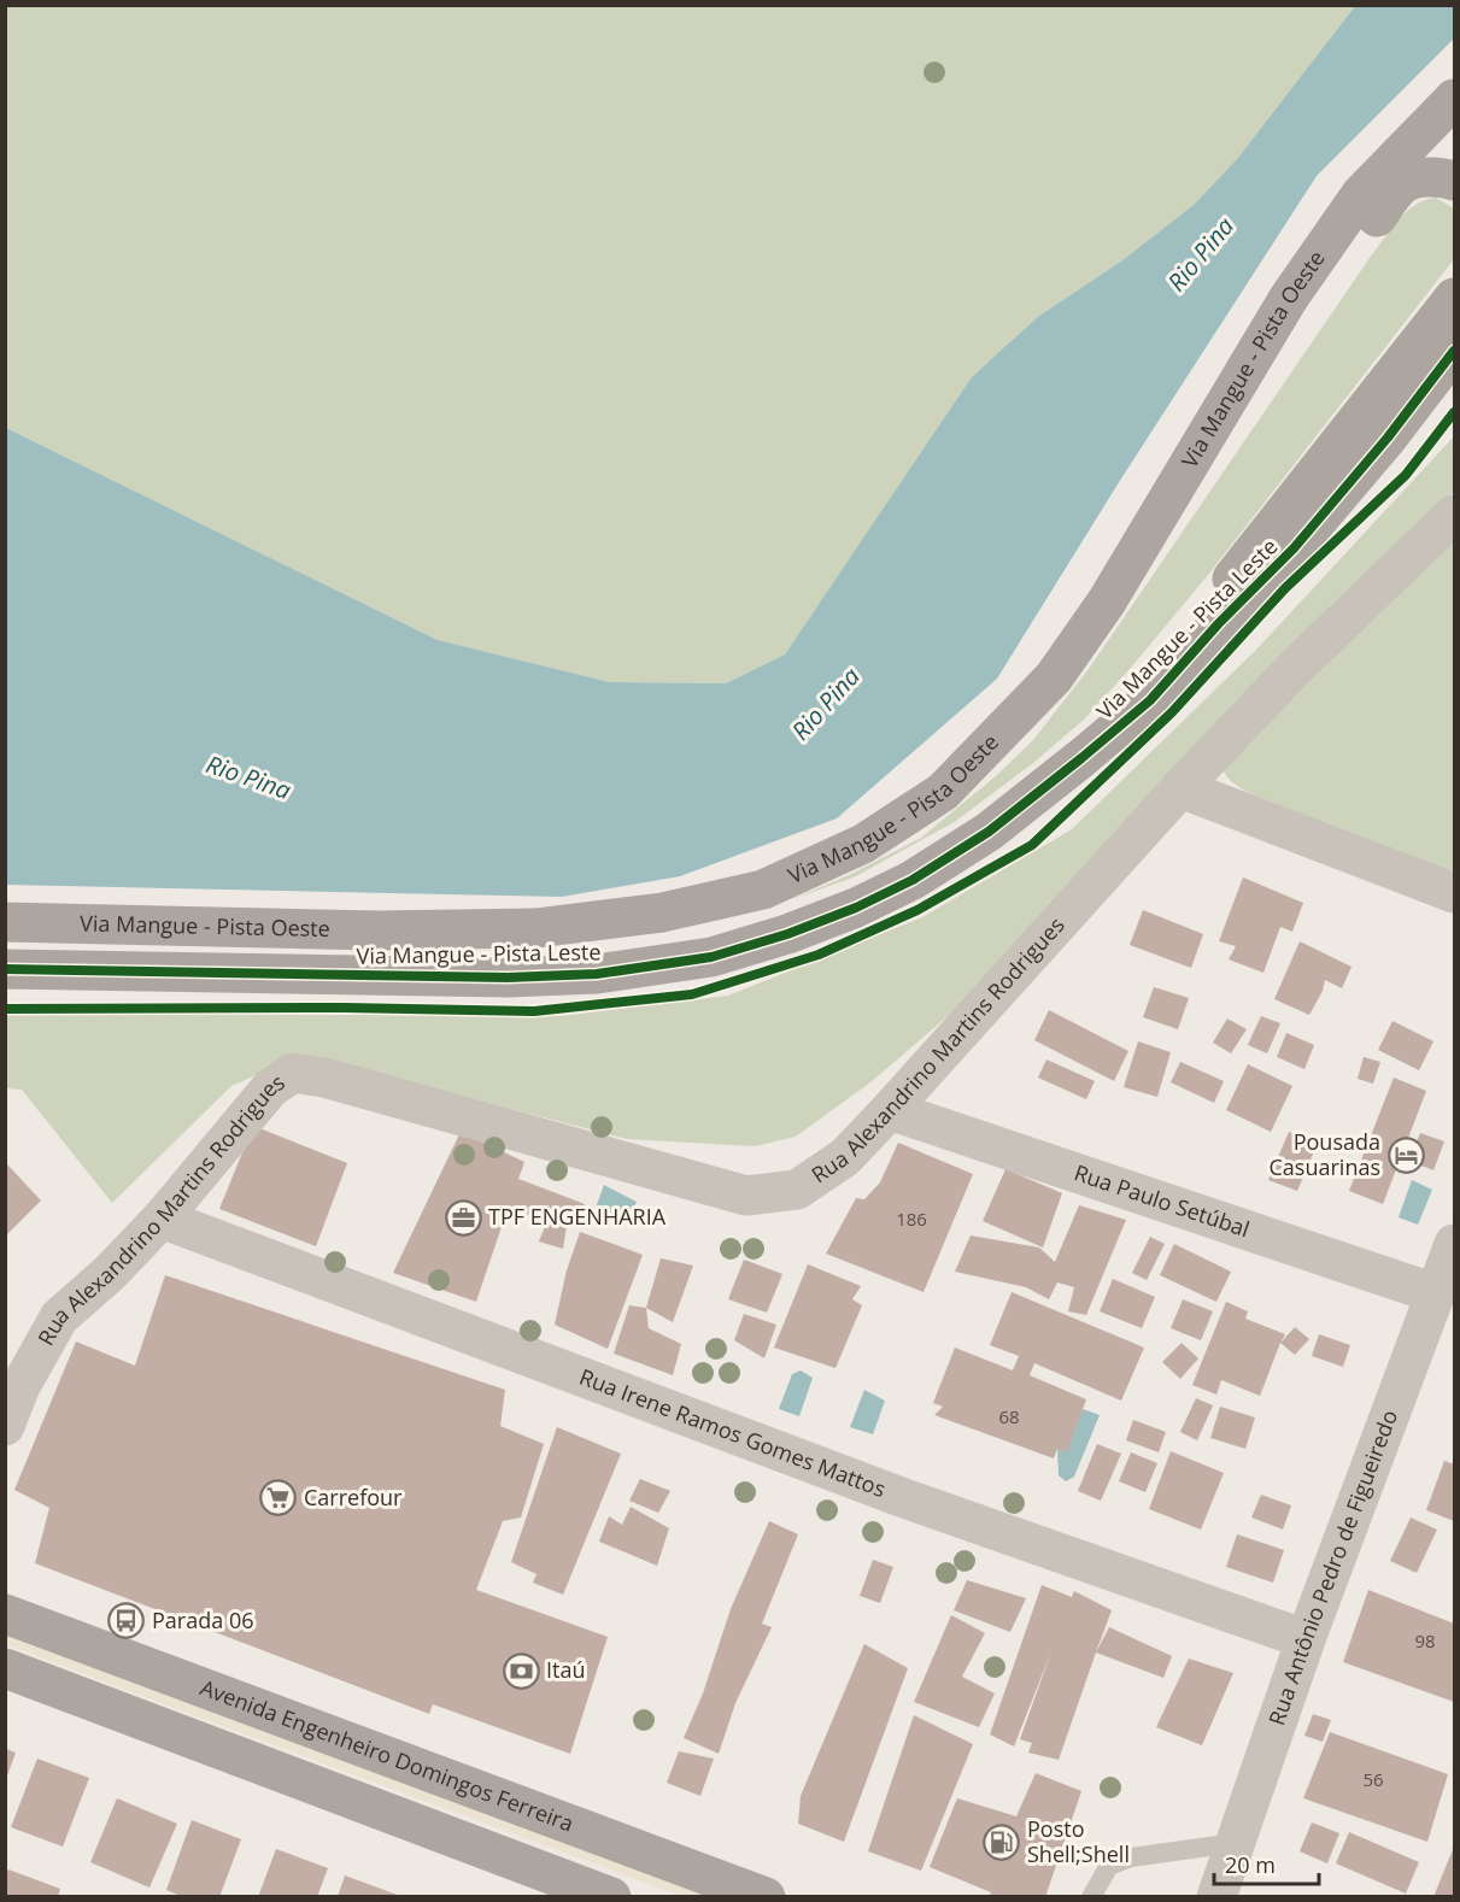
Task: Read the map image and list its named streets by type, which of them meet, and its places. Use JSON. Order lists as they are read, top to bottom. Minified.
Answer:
{"streets":{"main road":["Via Mangue - Pista Oeste","Via Mangue - Pista Leste","Avenida Engenheiro Domingos Ferreira"],"street":["Rua Alexandrino Martins Rodrigues","Rua Paulo Setúbal","Rua Irene Ramos Gomes Mattos","Rua Antônio Pedro de Figueiredo"]},"crossings":[["Rua Alexandrino Martins Rodrigues","Rua Paulo Setúbal"],["Rua Alexandrino Martins Rodrigues","Rua Irene Ramos Gomes Mattos"],["Rua Paulo Setúbal","Rua Antônio Pedro de Figueiredo"],["Rua Irene Ramos Gomes Mattos","Rua Antônio Pedro de Figueiredo"]],"water":["Rio Pina"],"places":{"hotel":["Pousada Casuarinas"],"office":["TPF ENGENHARIA"],"supermarket":["Carrefour"],"bus stop":["Parada 06"],"bank":["Itaú"],"fuel station":["Posto Shell;Shell"]},"house_numbers":["186","68","98","56"],"scale_bar":"20 m"}
